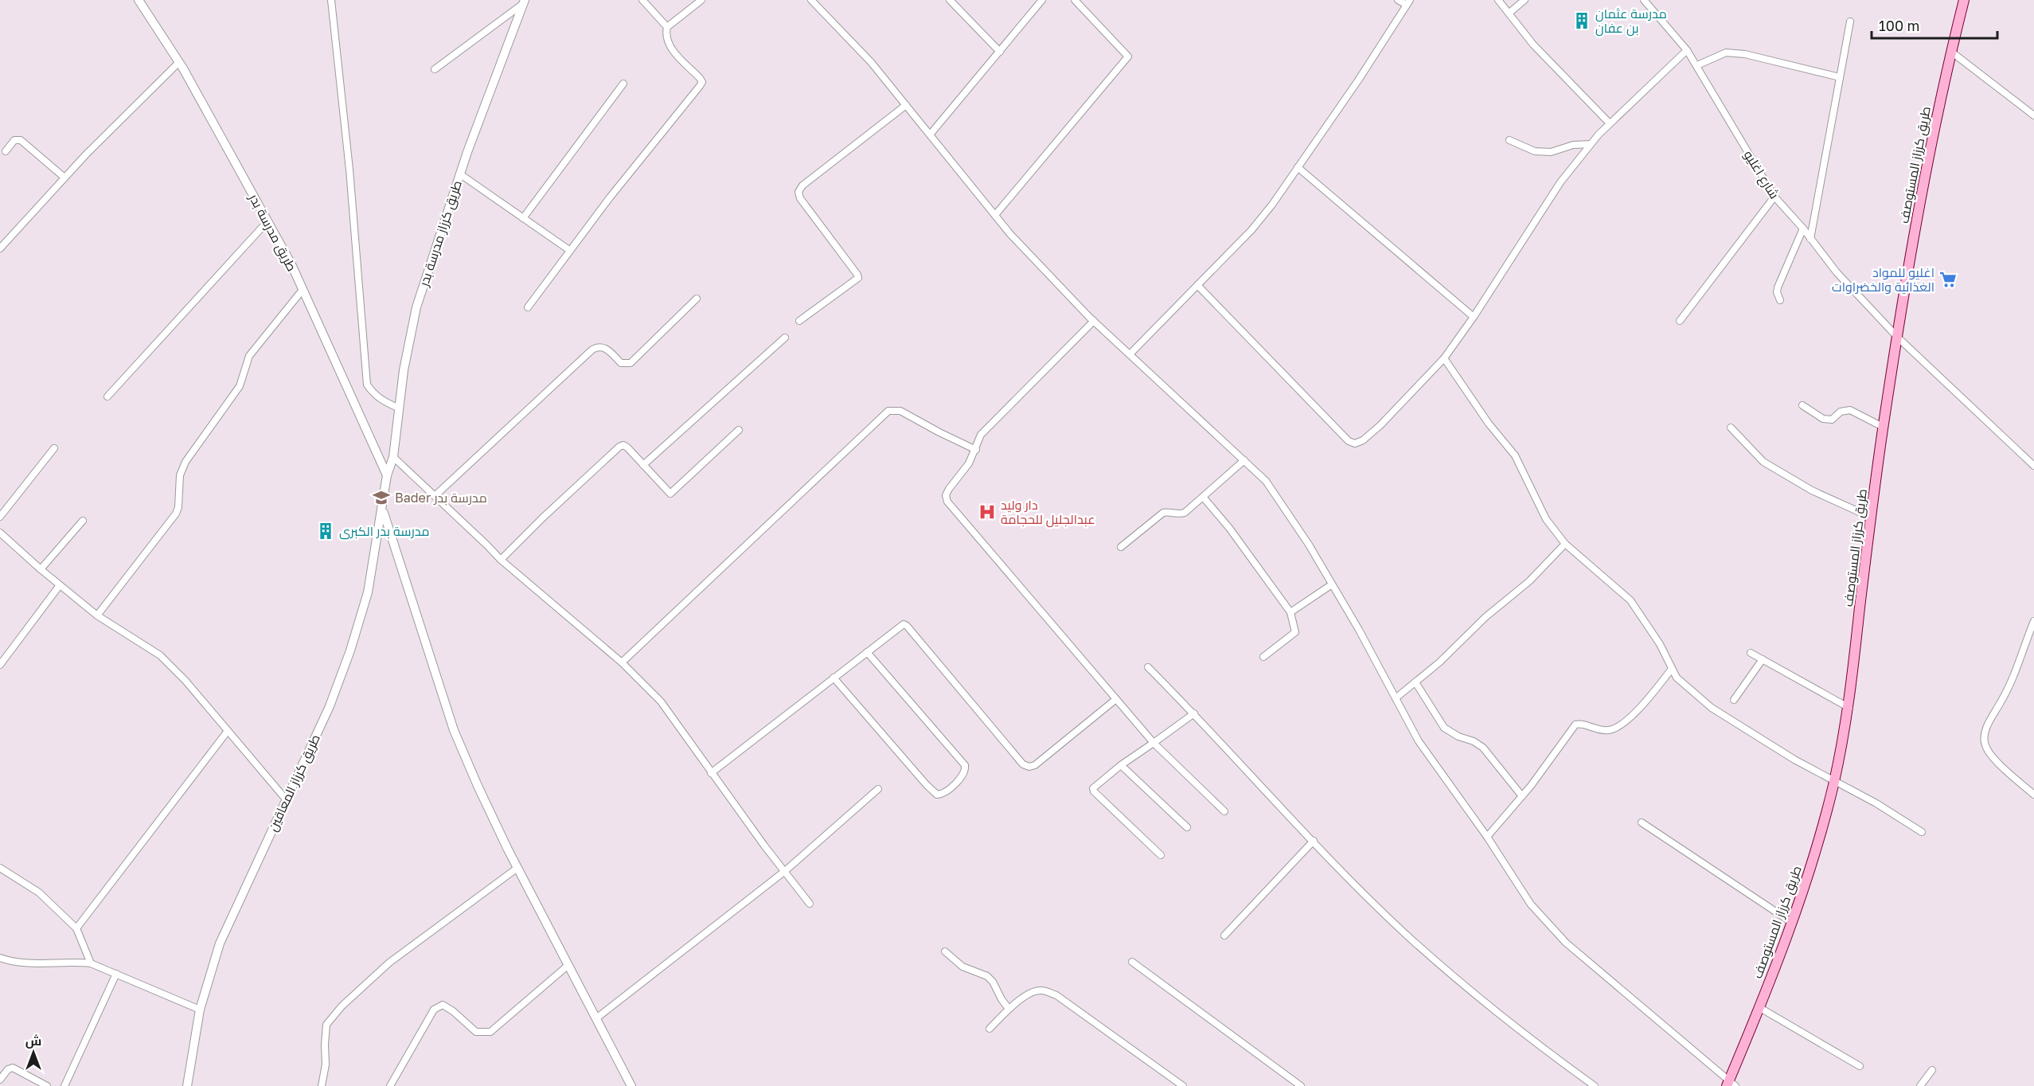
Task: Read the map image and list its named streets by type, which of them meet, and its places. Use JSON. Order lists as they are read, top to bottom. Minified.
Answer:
{"streets":{"main road":["طريق كرزاز المستوصف"],"street":["شارع اغليو","طريق مدرسة بدر","طريق كرزاز مدرسة بدر","طريق كرزاز المعاقين"]},"crossings":[["طريق كرزاز المستوصف","شارع اغليو"],["طريق مدرسة بدر","طريق كرزاز مدرسة بدر"],["طريق مدرسة بدر","طريق كرزاز المعاقين"],["طريق كرزاز مدرسة بدر","طريق كرزاز المعاقين"]],"places":{"building":["مدرسة عثمان بن عفان","مدرسة بدر الكبرى"],"supermarket":["اغليو للمواد الغذائية والخضراوات"],"school or university":["Bader مدرسة بدر"],"hospital":["دار وليد عبدالجليل للحجامة"]},"scale_bar":"100 m","north":"top"}
